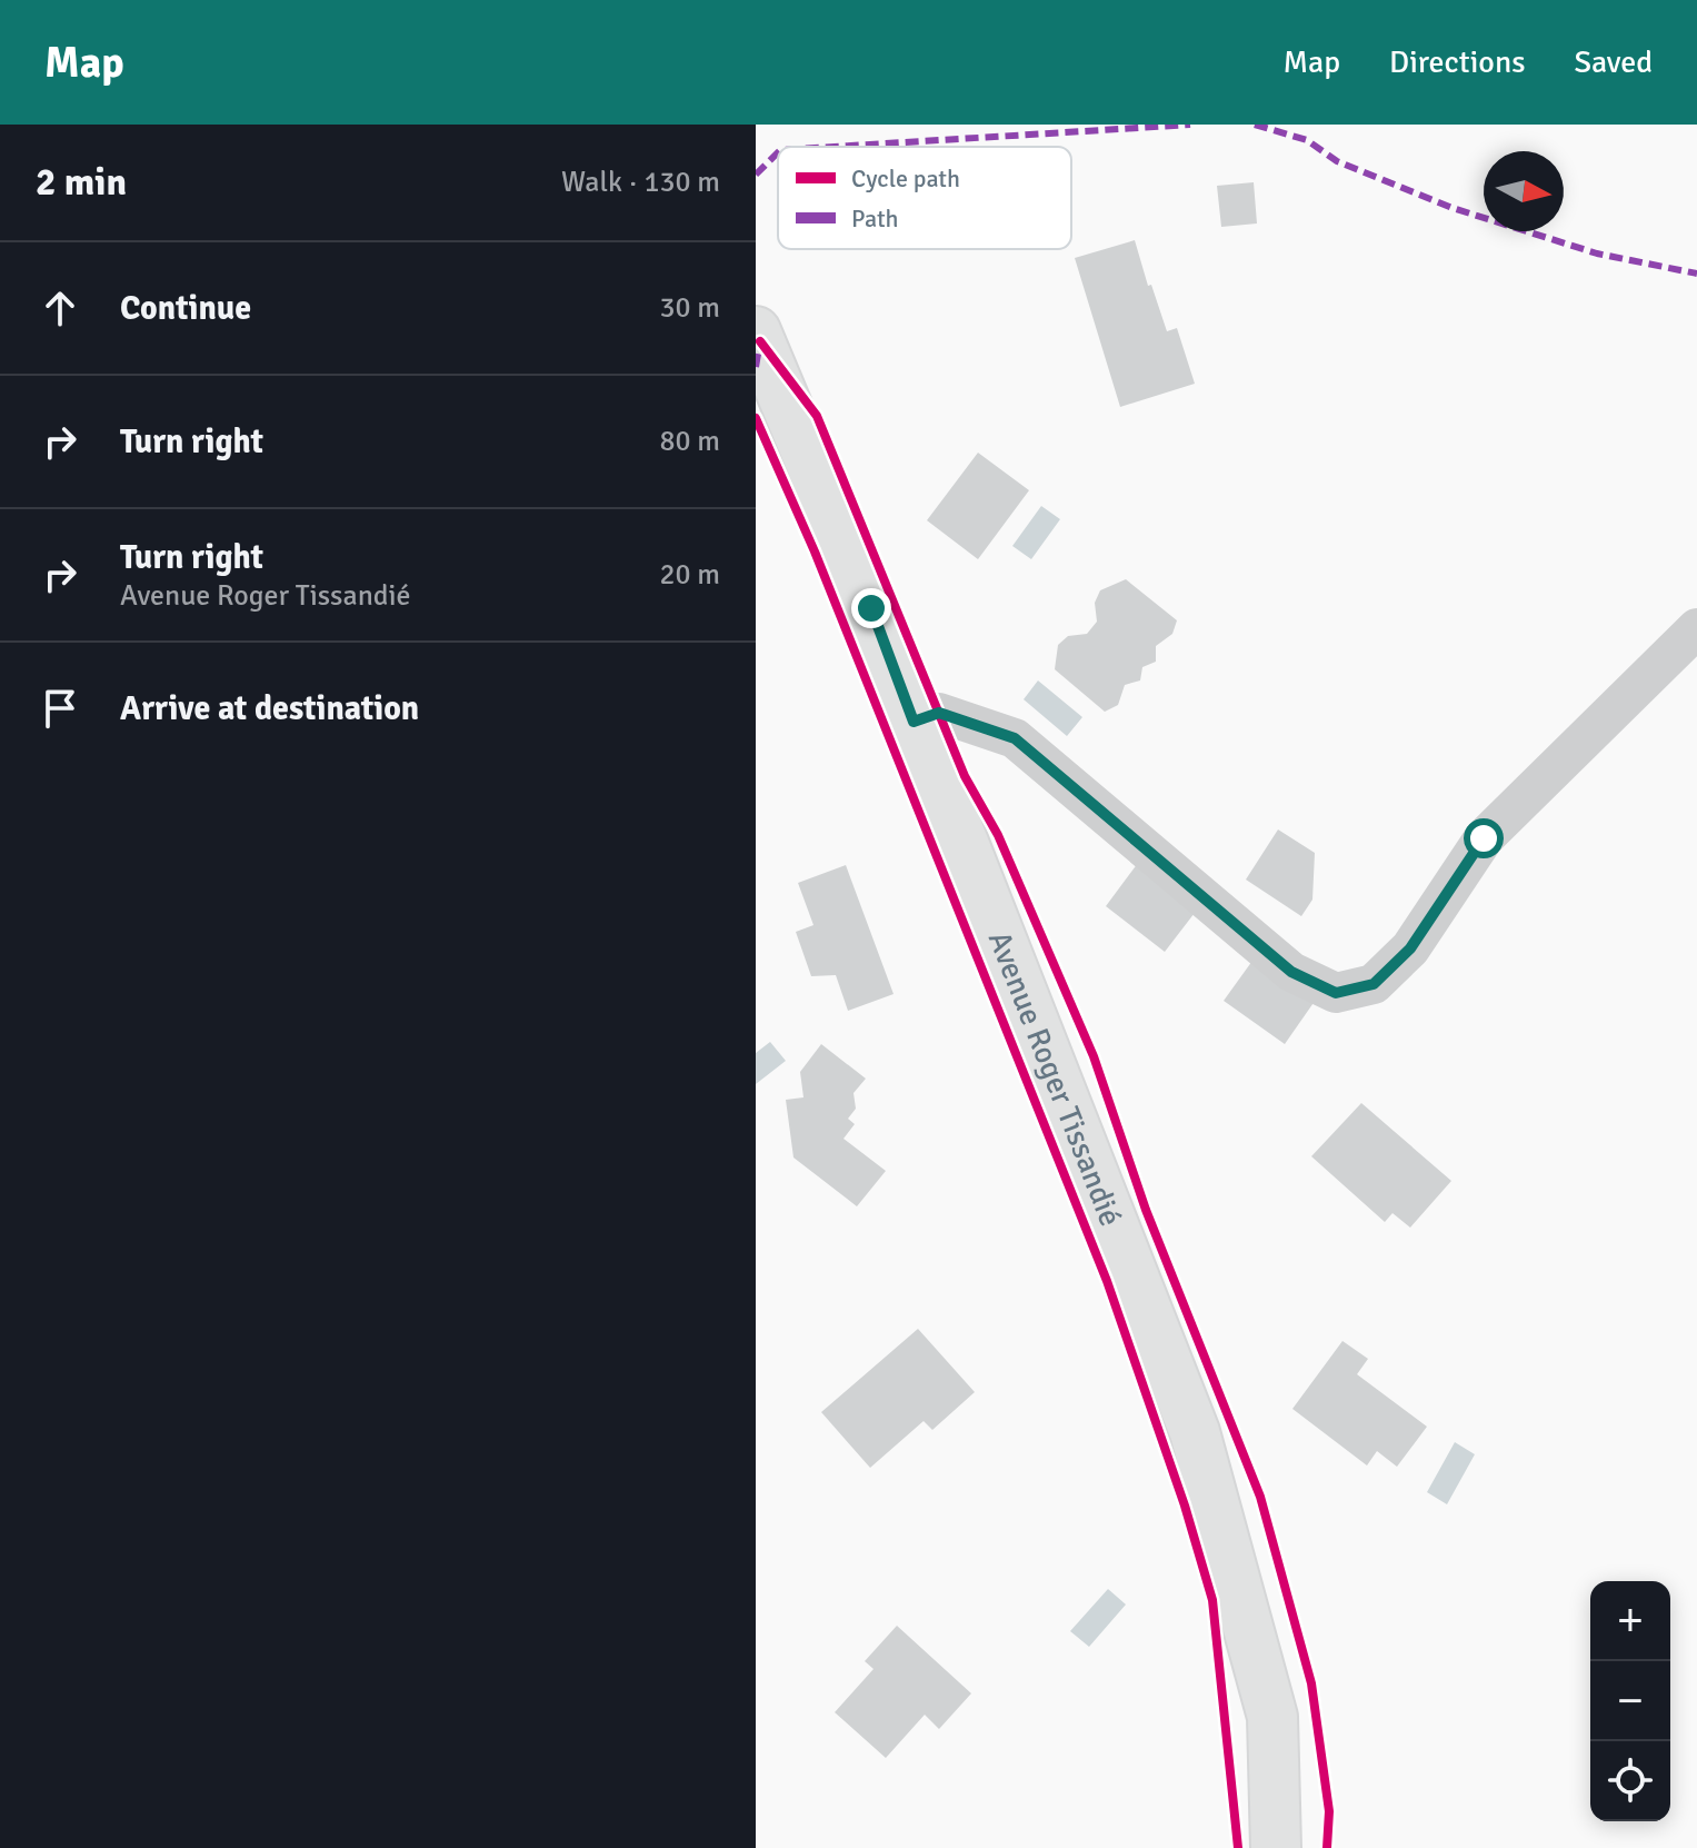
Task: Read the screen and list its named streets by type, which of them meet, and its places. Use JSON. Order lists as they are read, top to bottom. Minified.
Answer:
{"streets":{"main road":["Avenue Roger Tissandié"]},"legend":["Cycle path","Path"],"north":"right","page":{"header":"Map","nav":["Map","Directions","Saved"],"heading":["2 min","Walk · 130 m"],"list":[["Continue","30 m"],["Turn right","80 m"],["Turn right","Avenue Roger Tissandié","20 m"],"Arrive at destination"],"map_buttons":["+","−"]}}
